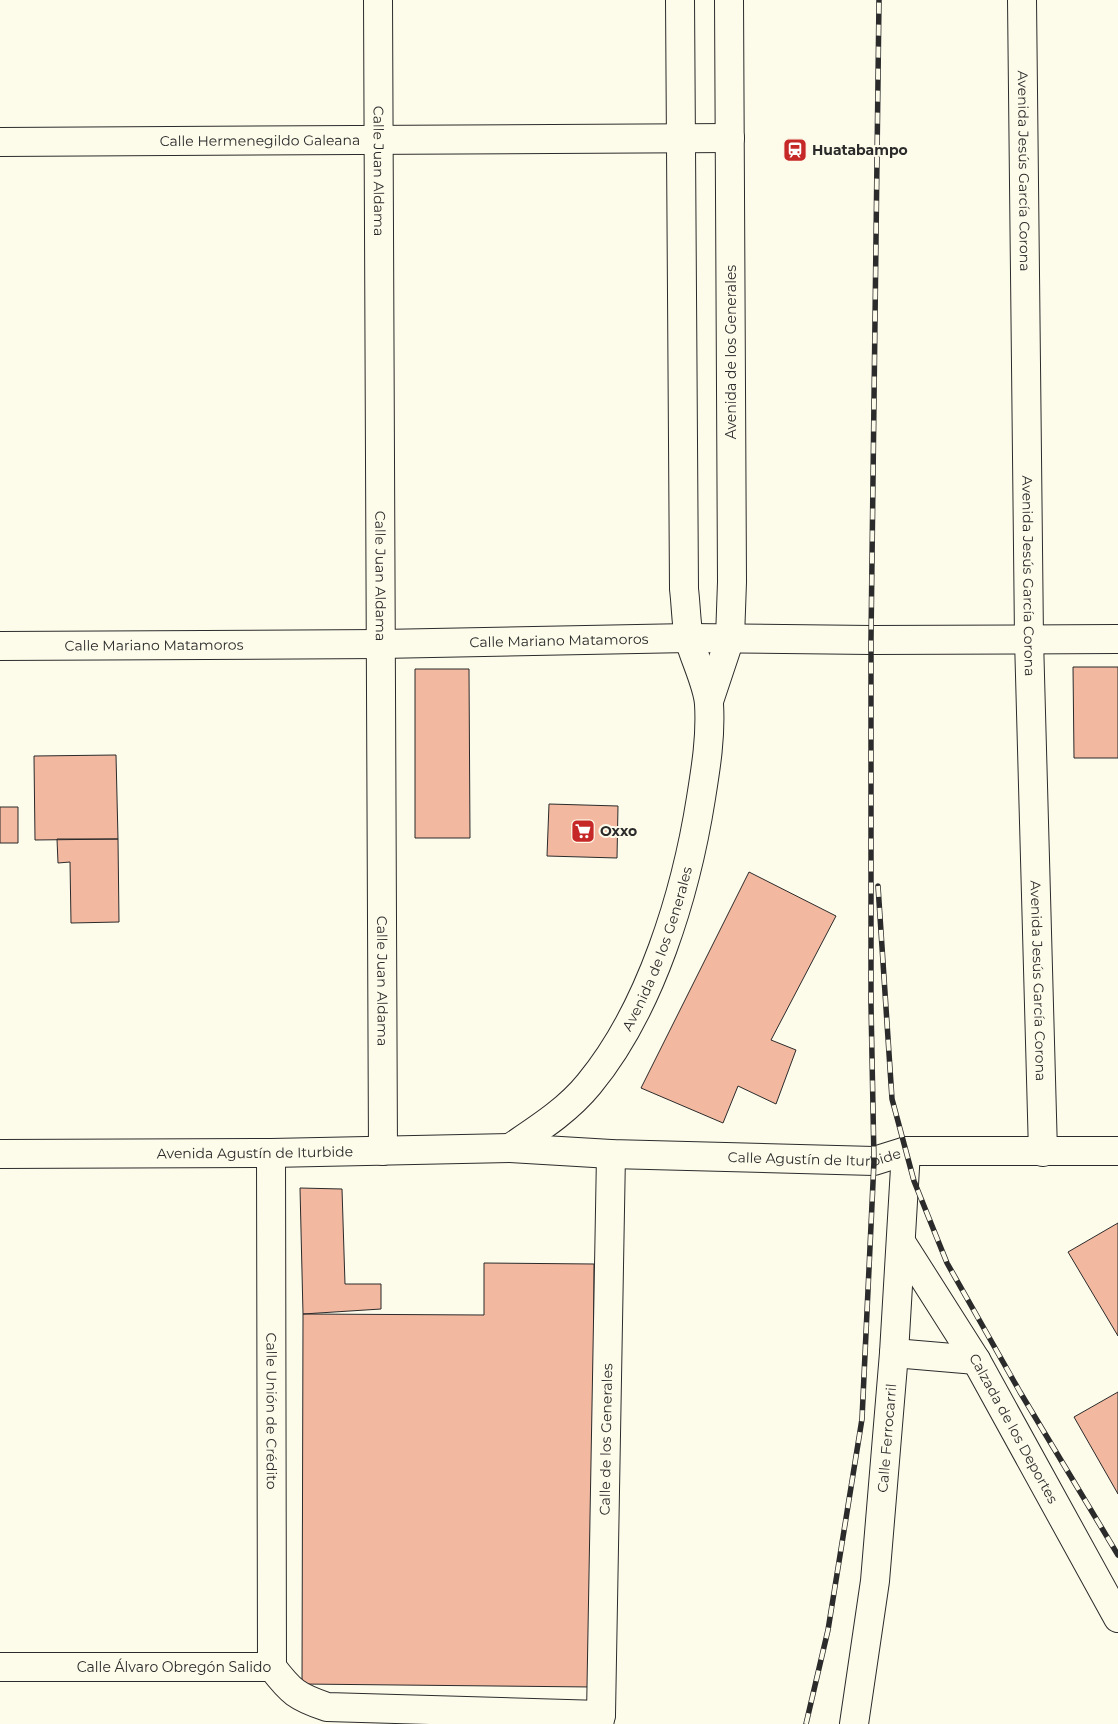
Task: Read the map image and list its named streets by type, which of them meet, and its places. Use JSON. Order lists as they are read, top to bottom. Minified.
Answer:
{"streets":{"street":["Calle Hermenegildo Galeana","Calle Juan Aldama","Avenida Jesús García Corona","Avenida de los Generales","Calle Mariano Matamoros","Avenida Agustín de Iturbide","Calle Agustín de Iturbide","Calle Unión de Crédito","Calzada de los Deportes","Calle Ferrocarril","Calle de los Generales","Calle Álvaro Obregón Salido"]},"crossings":[["Calle Hermenegildo Galeana","Calle Juan Aldama"],["Calle Hermenegildo Galeana","Avenida de los Generales"],["Calle Juan Aldama","Calle Mariano Matamoros"],["Calle Juan Aldama","Avenida Agustín de Iturbide"],["Avenida Jesús García Corona","Calle Mariano Matamoros"],["Avenida Jesús García Corona","Calle Agustín de Iturbide"],["Avenida de los Generales","Calle Mariano Matamoros"],["Avenida de los Generales","Avenida Agustín de Iturbide"],["Avenida de los Generales","Calle Agustín de Iturbide"],["Avenida Agustín de Iturbide","Calle Agustín de Iturbide"],["Avenida Agustín de Iturbide","Calle Unión de Crédito"],["Calle Agustín de Iturbide","Calle Ferrocarril"],["Calle Agustín de Iturbide","Calle de los Generales"],["Calle Unión de Crédito","Calle Álvaro Obregón Salido"],["Calzada de los Deportes","Calle Ferrocarril"],["Calle de los Generales","Calle Álvaro Obregón Salido"]],"places":{"station":["Huatabampo"],"supermarket":["Oxxo"]}}
